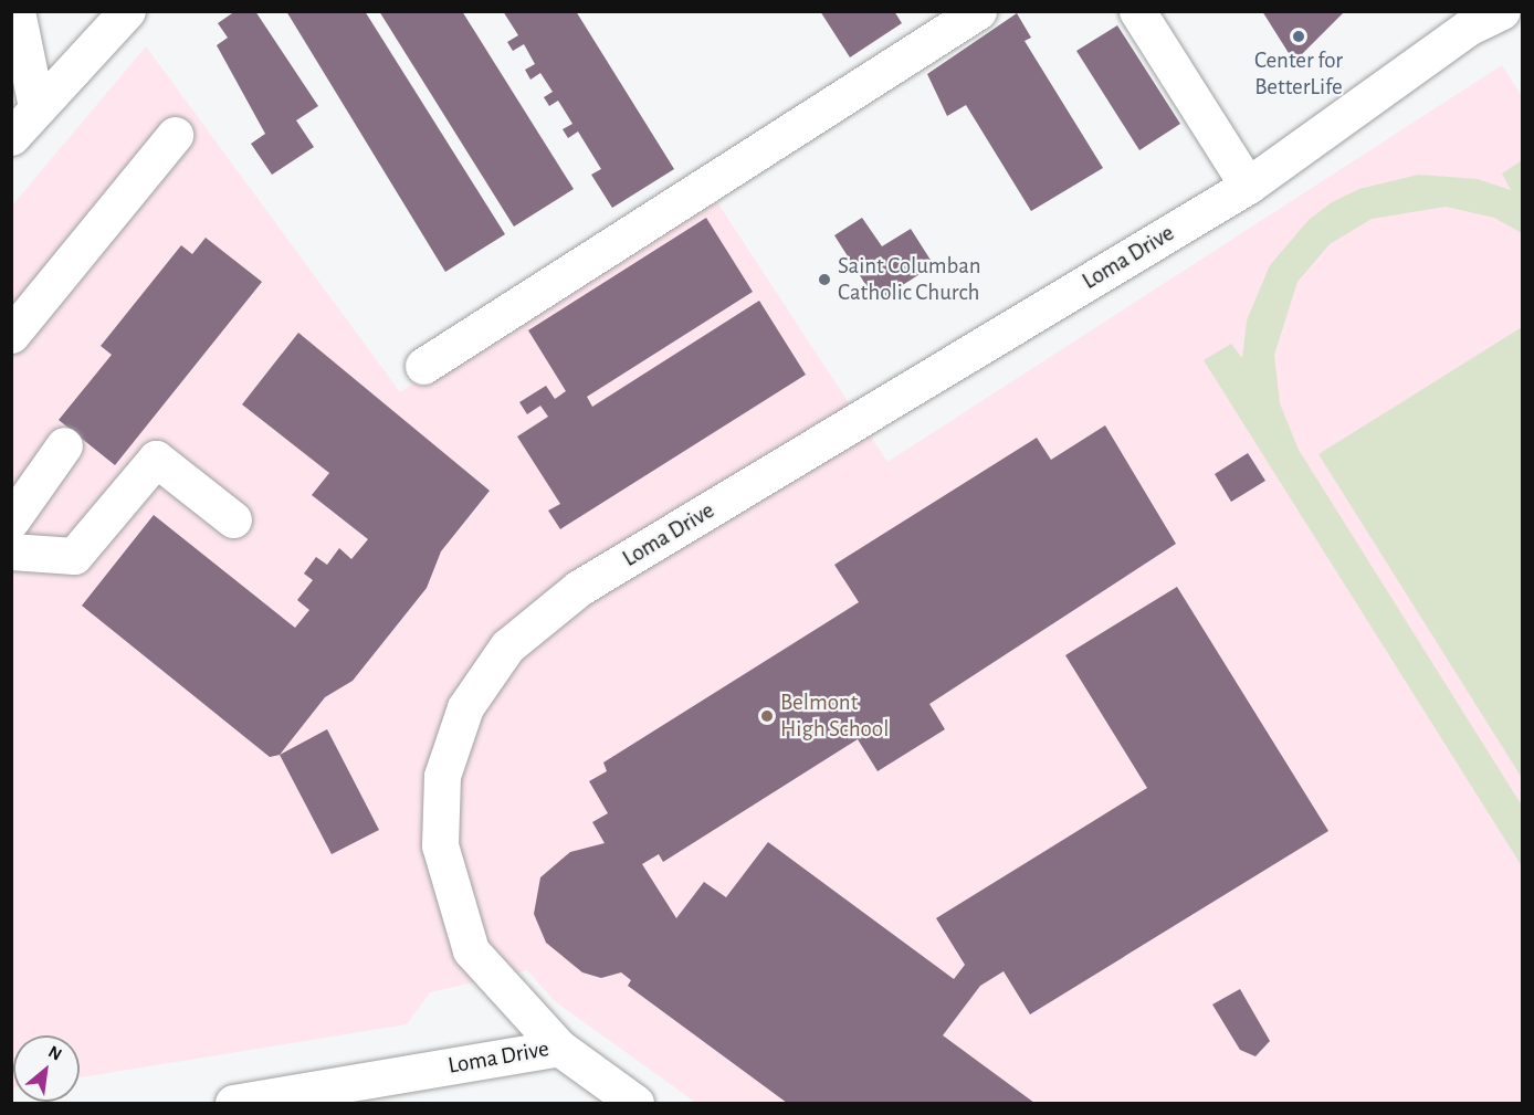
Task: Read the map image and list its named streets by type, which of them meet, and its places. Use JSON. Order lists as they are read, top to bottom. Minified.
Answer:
{"streets":{"street":["Loma Drive"]},"places":["Center for BetterLife","Saint Columban Catholic Church","Belmont High School"],"north":"top right"}
